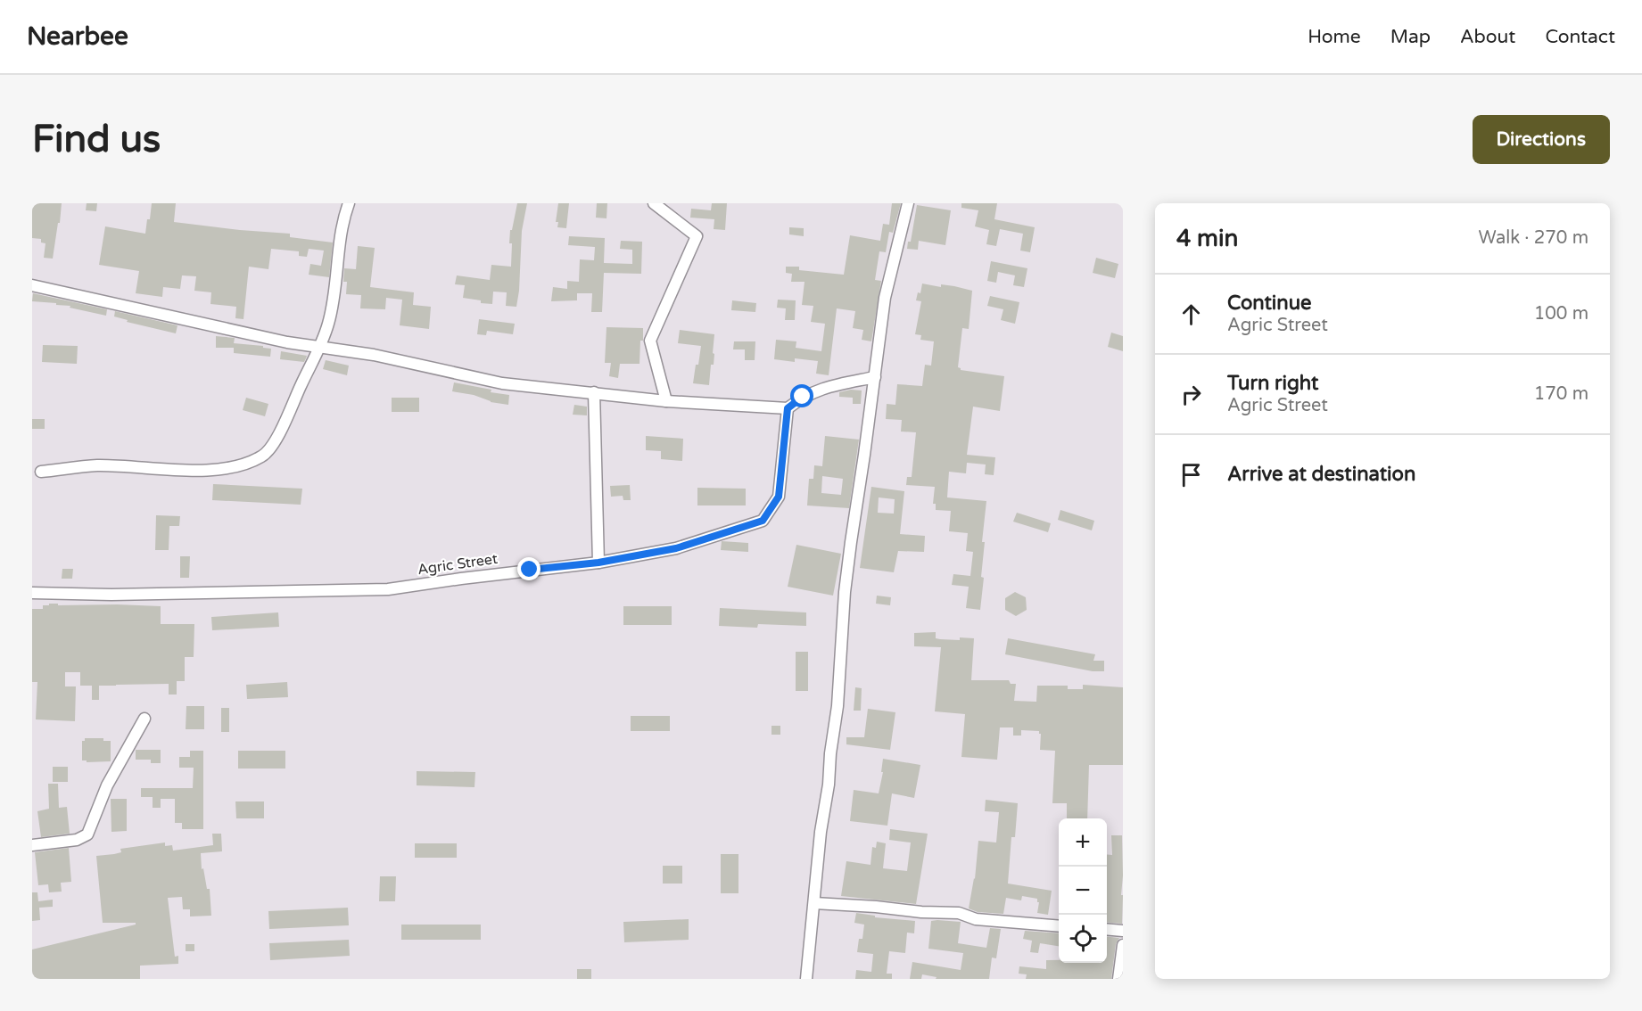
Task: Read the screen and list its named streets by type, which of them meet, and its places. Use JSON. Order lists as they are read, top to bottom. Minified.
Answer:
{"streets":{"street":["Agric Street"]},"page":{"header":"Nearbee","nav":["Home","Map","About","Contact"],"buttons":"Directions","title":"Find us","heading":["4 min","Walk · 270 m"],"list":[["Continue","Agric Street","100 m"],["Turn right","Agric Street","170 m"],"Arrive at destination"],"map_buttons":["+","−"]}}
